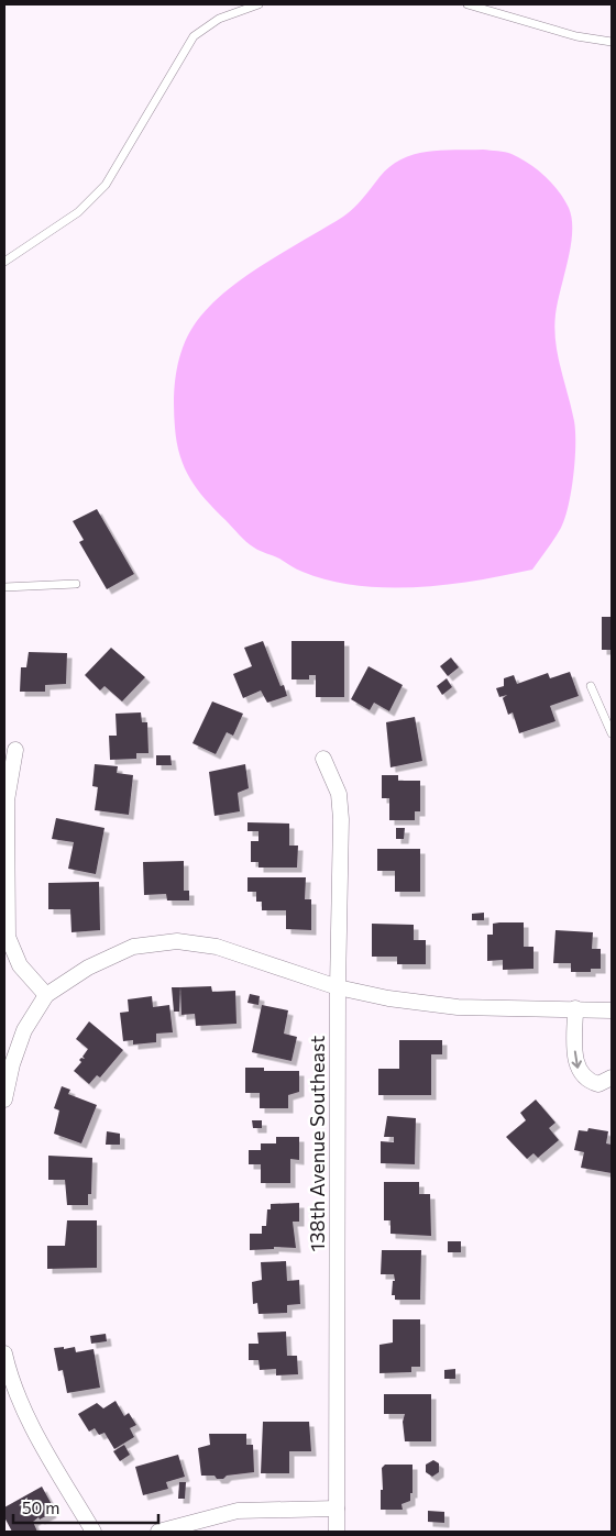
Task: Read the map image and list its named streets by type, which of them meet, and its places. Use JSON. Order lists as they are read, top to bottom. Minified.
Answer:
{"streets":{"street":["138th Avenue Southeast"]},"scale_bar":"50 m"}
